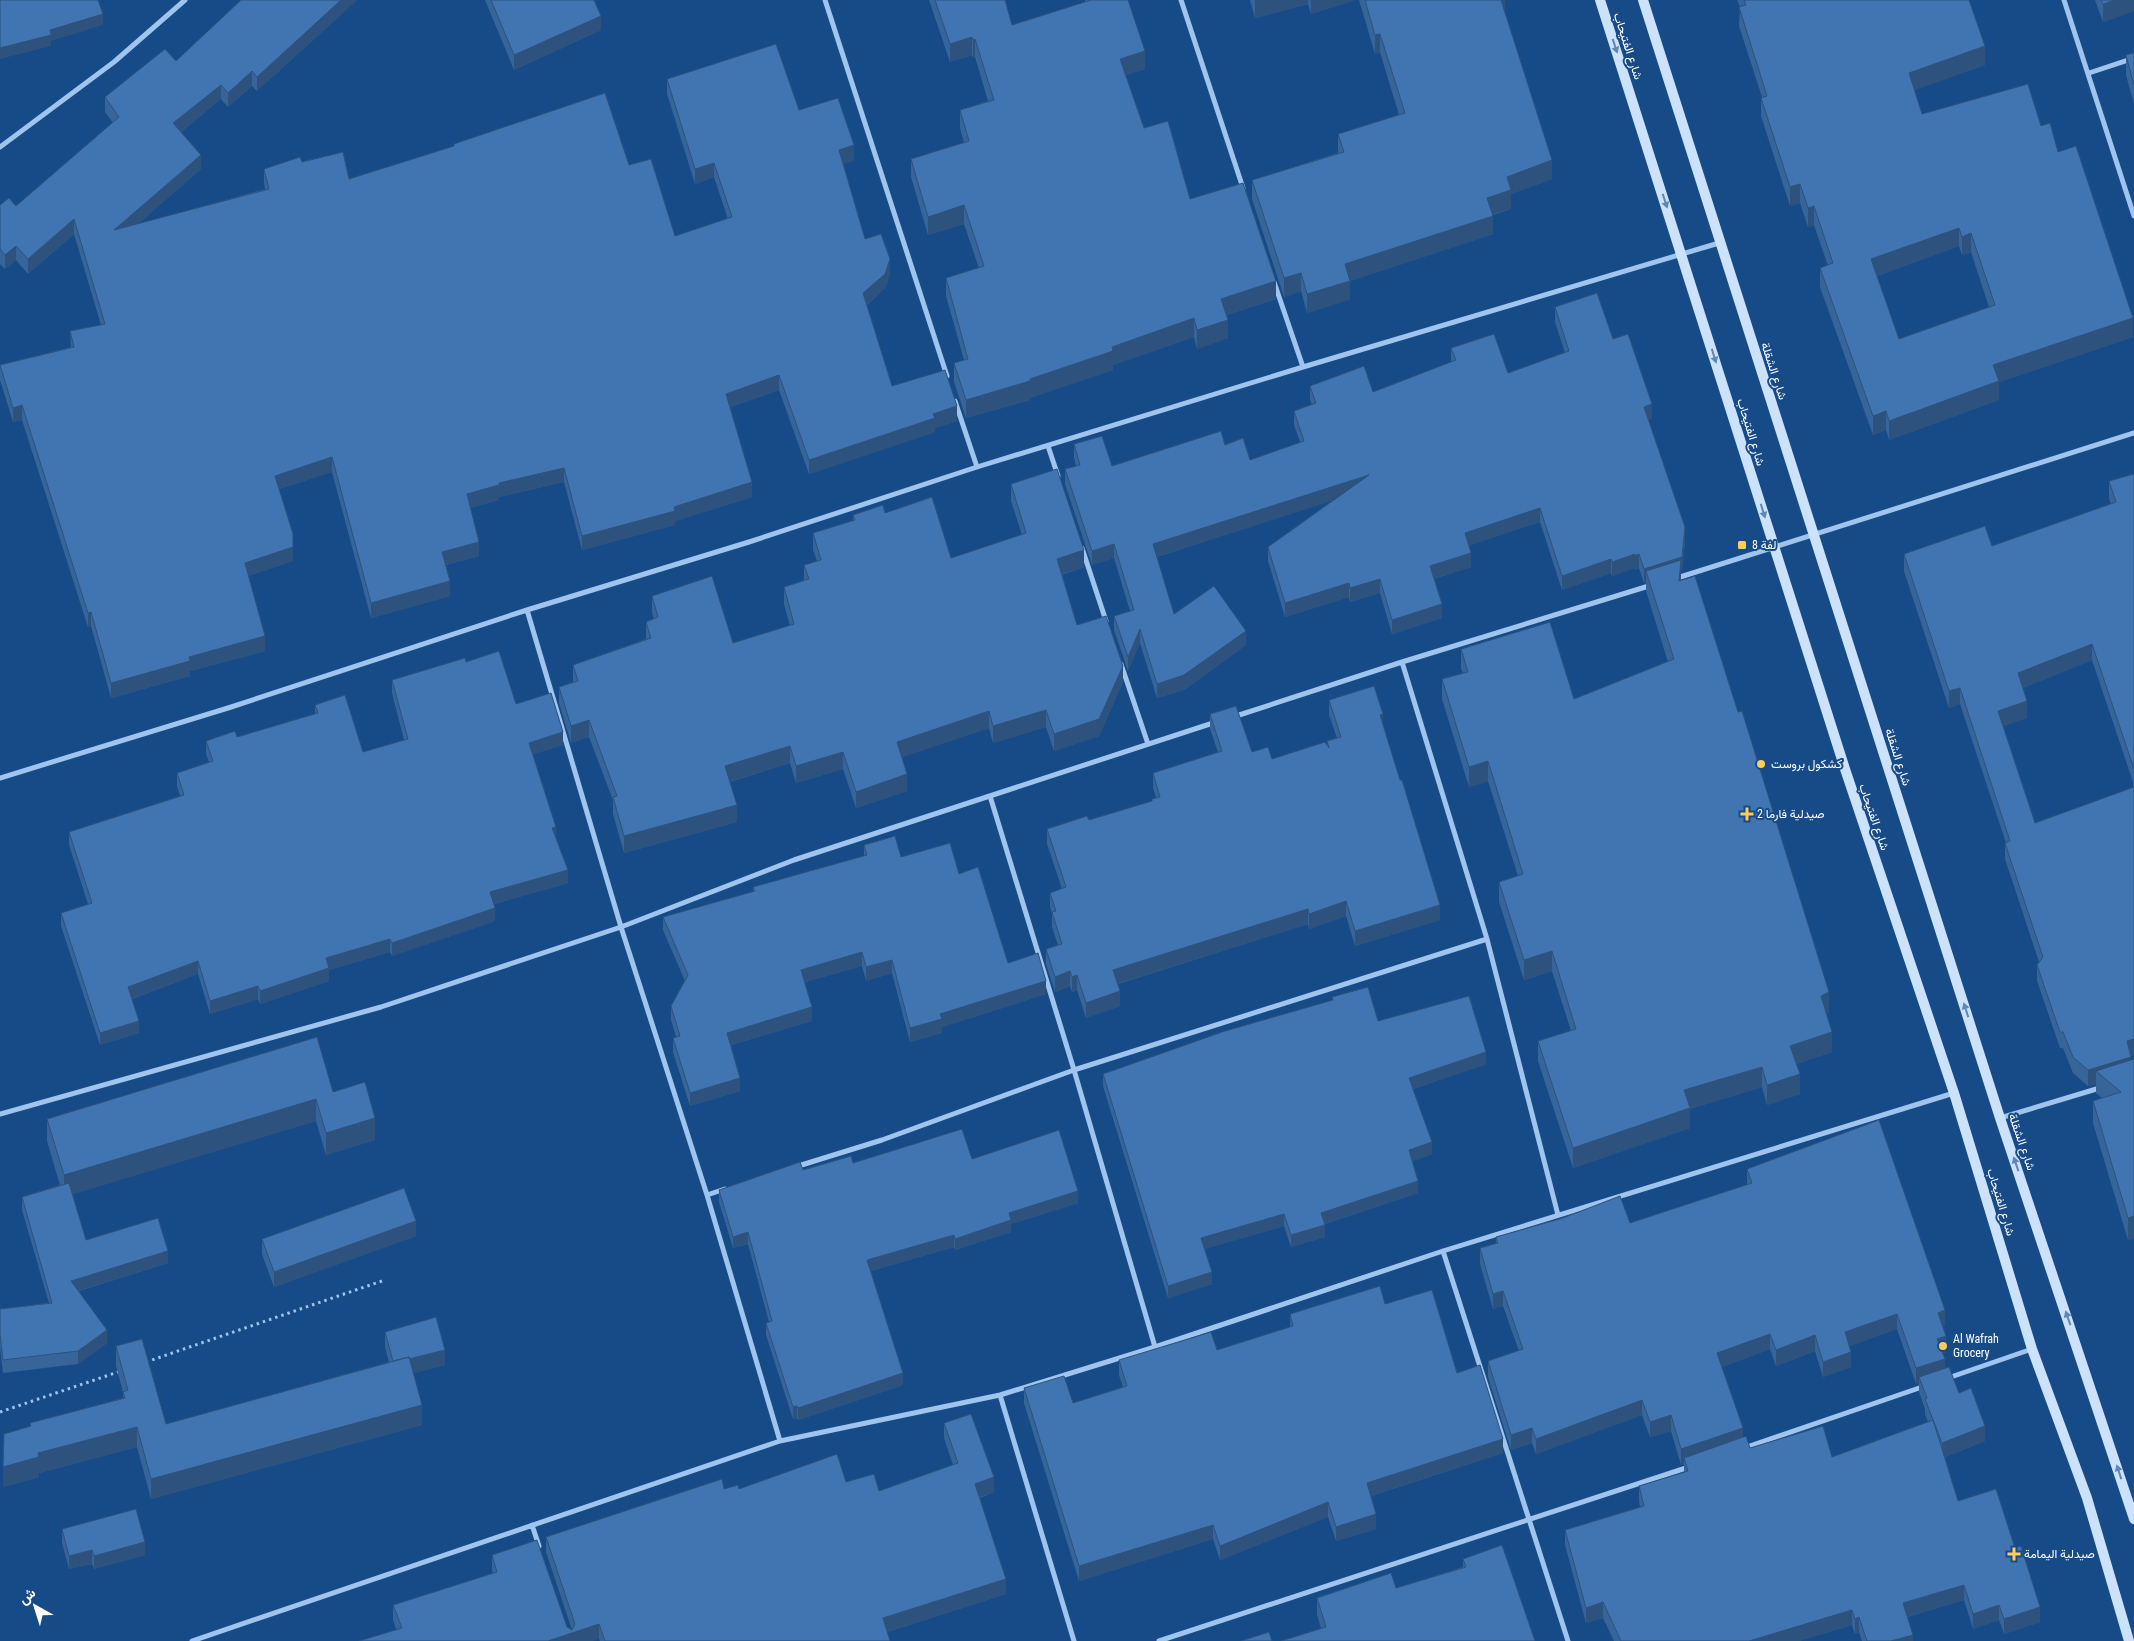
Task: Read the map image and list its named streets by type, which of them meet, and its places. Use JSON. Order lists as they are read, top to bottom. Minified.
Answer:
{"streets":{"main road":["شارع الفتيحاب","شارع الشقلة"]},"one_way":["شارع الشقلة"],"places":{"transit":["لفة 8"],"other":["كشكول بروست","Al Wafrah Grocery"],"health":["صيدلية فارما 2","صيدلية اليمامة"]},"north":"top left"}
